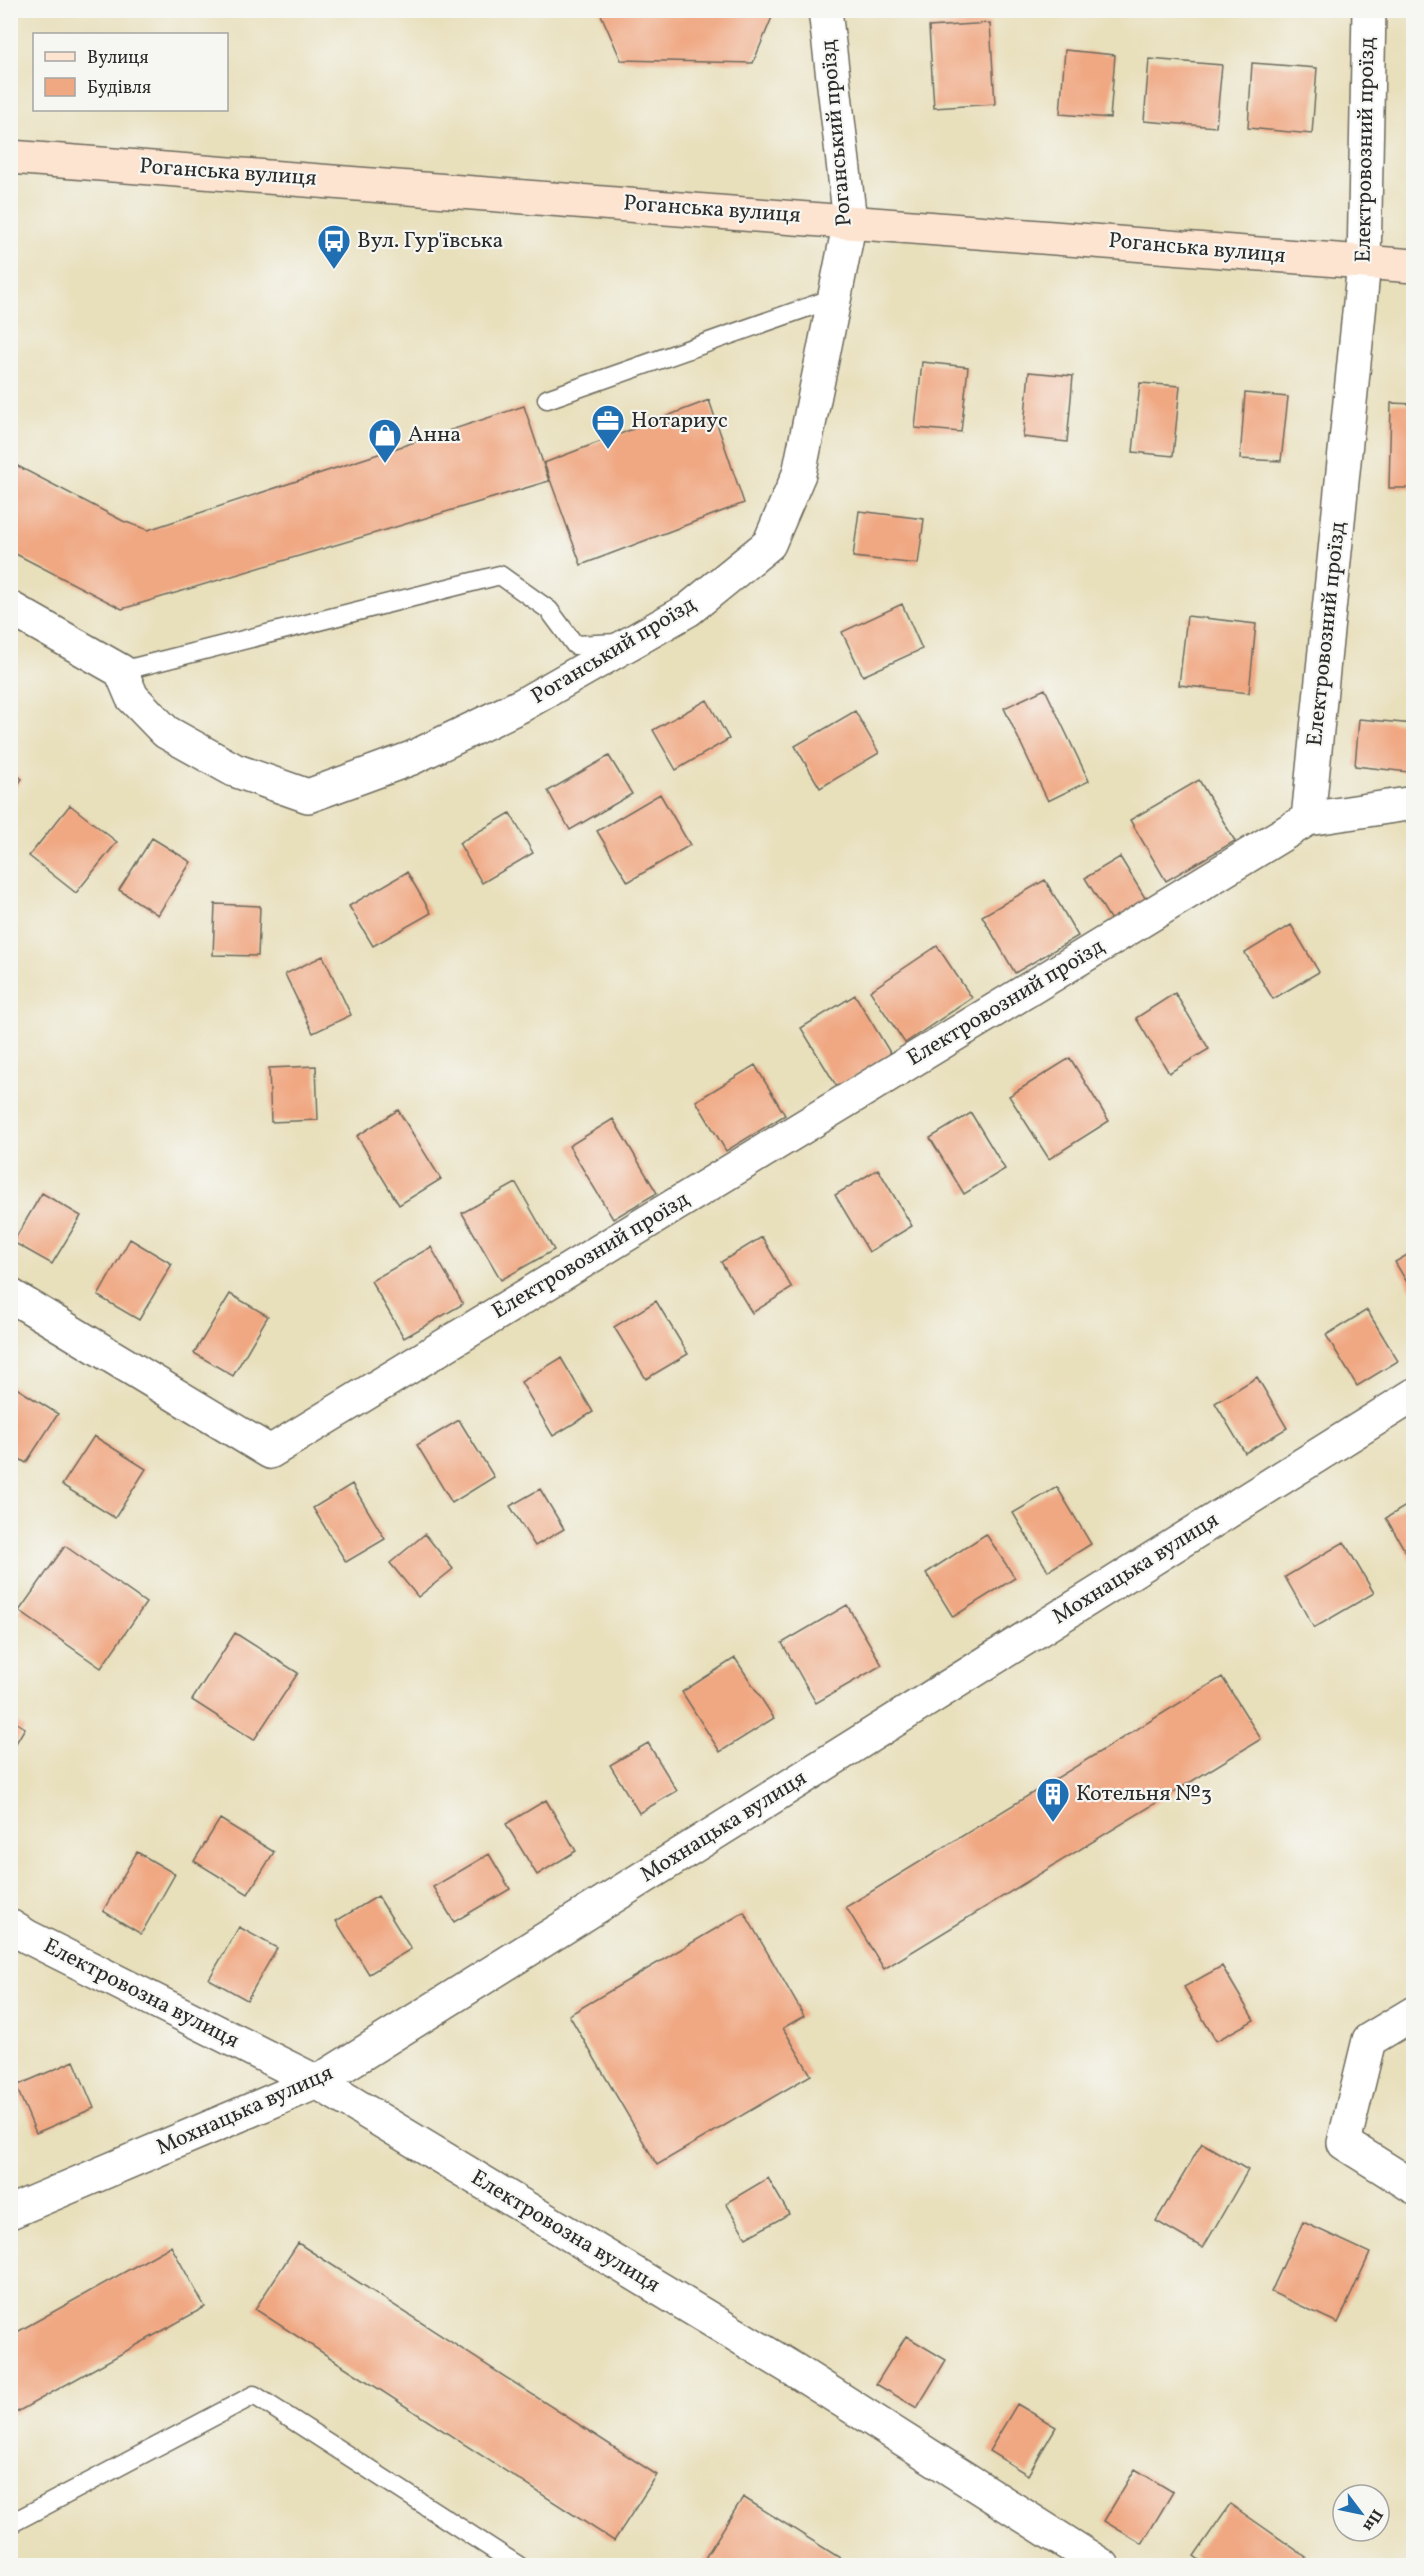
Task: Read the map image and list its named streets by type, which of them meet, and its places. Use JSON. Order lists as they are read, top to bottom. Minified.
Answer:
{"streets":{"main road":["Роганська вулиця"],"street":["Роганський проїзд","Електровозний проїзд","Мохнацька вулиця","Електровозна вулиця"]},"crossings":[["Роганський проїзд","Роганська вулиця"],["Електровозний проїзд","Роганська вулиця"],["Мохнацька вулиця","Електровозна вулиця"]],"places":{"bus stop":["Вул. Гур'ївська"],"office":["Нотариус"],"shop":["Анна"],"building":["Котельня №3"]},"legend":["Вулиця","Будівля"],"north":"bottom right"}
